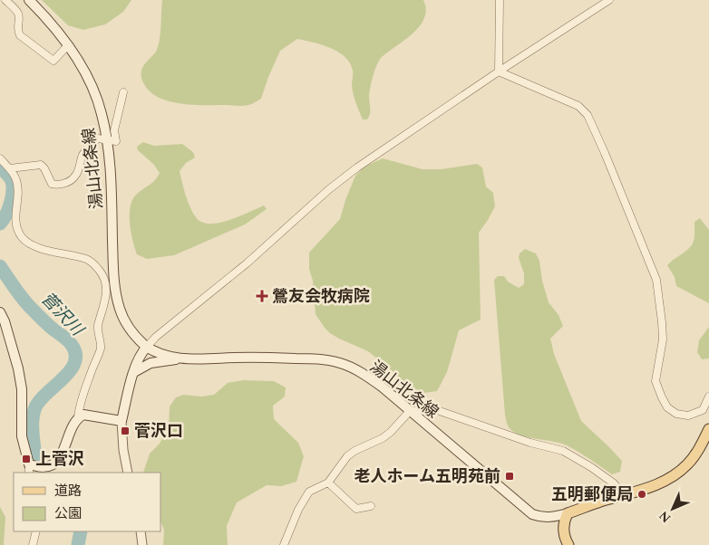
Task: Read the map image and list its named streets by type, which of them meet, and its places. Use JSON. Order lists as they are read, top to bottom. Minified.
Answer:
{"streets":{"main road":["湯山北条線"]},"water":["菅沢川"],"places":{"health":["鶯友会牧病院"],"transit":["菅沢口","上菅沢","老人ホーム五明苑前"],"other":["五明郵便局"]},"legend":["道路","公園"],"north":"bottom left"}
